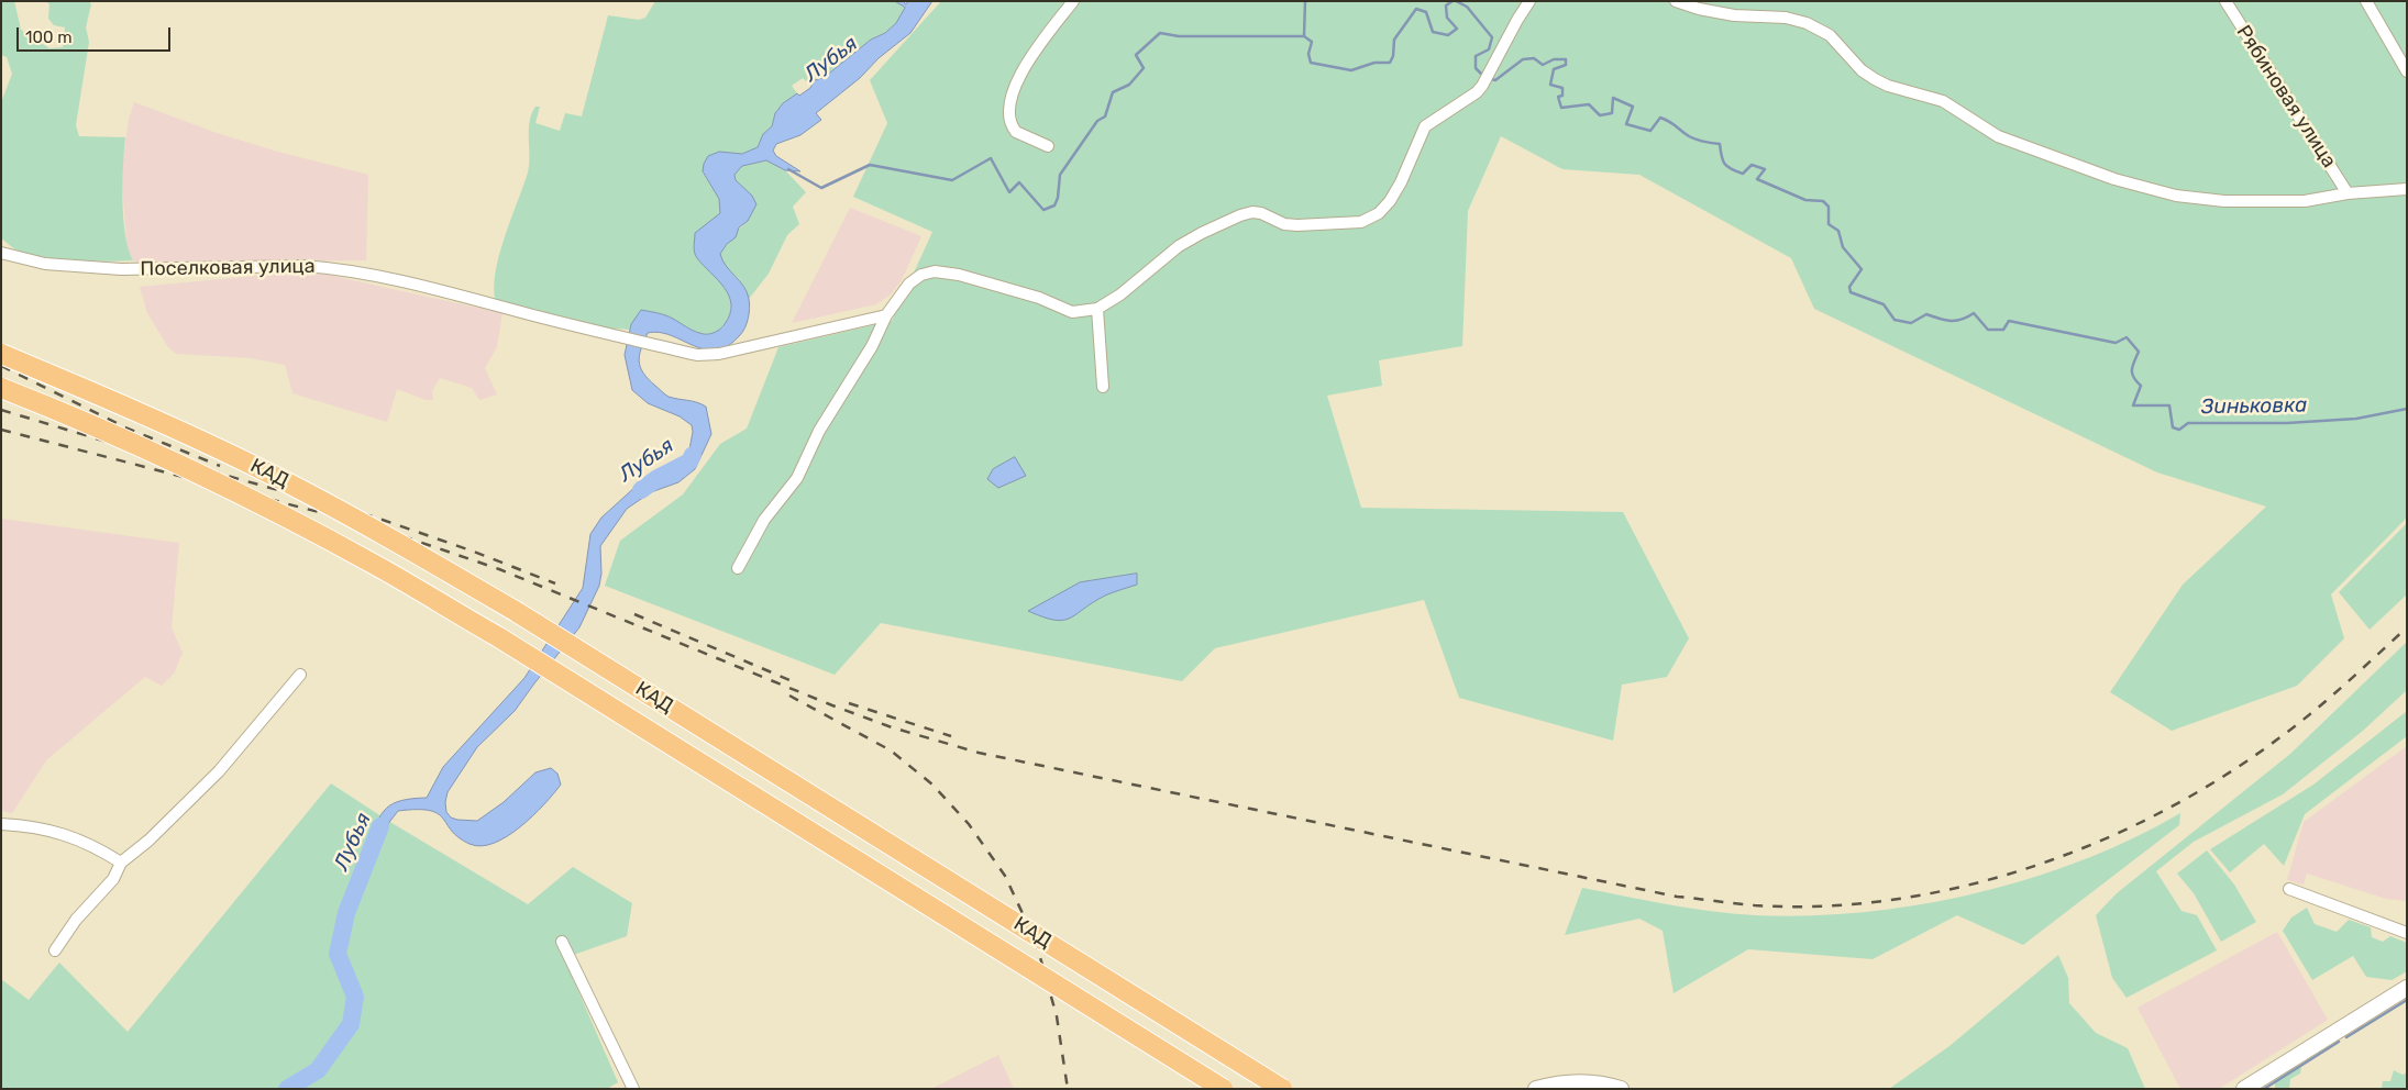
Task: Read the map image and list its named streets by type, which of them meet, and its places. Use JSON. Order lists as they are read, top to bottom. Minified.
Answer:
{"streets":{"highway":["КАД"],"street":["Рябиновая улица","Поселковая улица"]},"water":["Лубья","Зиньковка"],"scale_bar":"100 m"}
